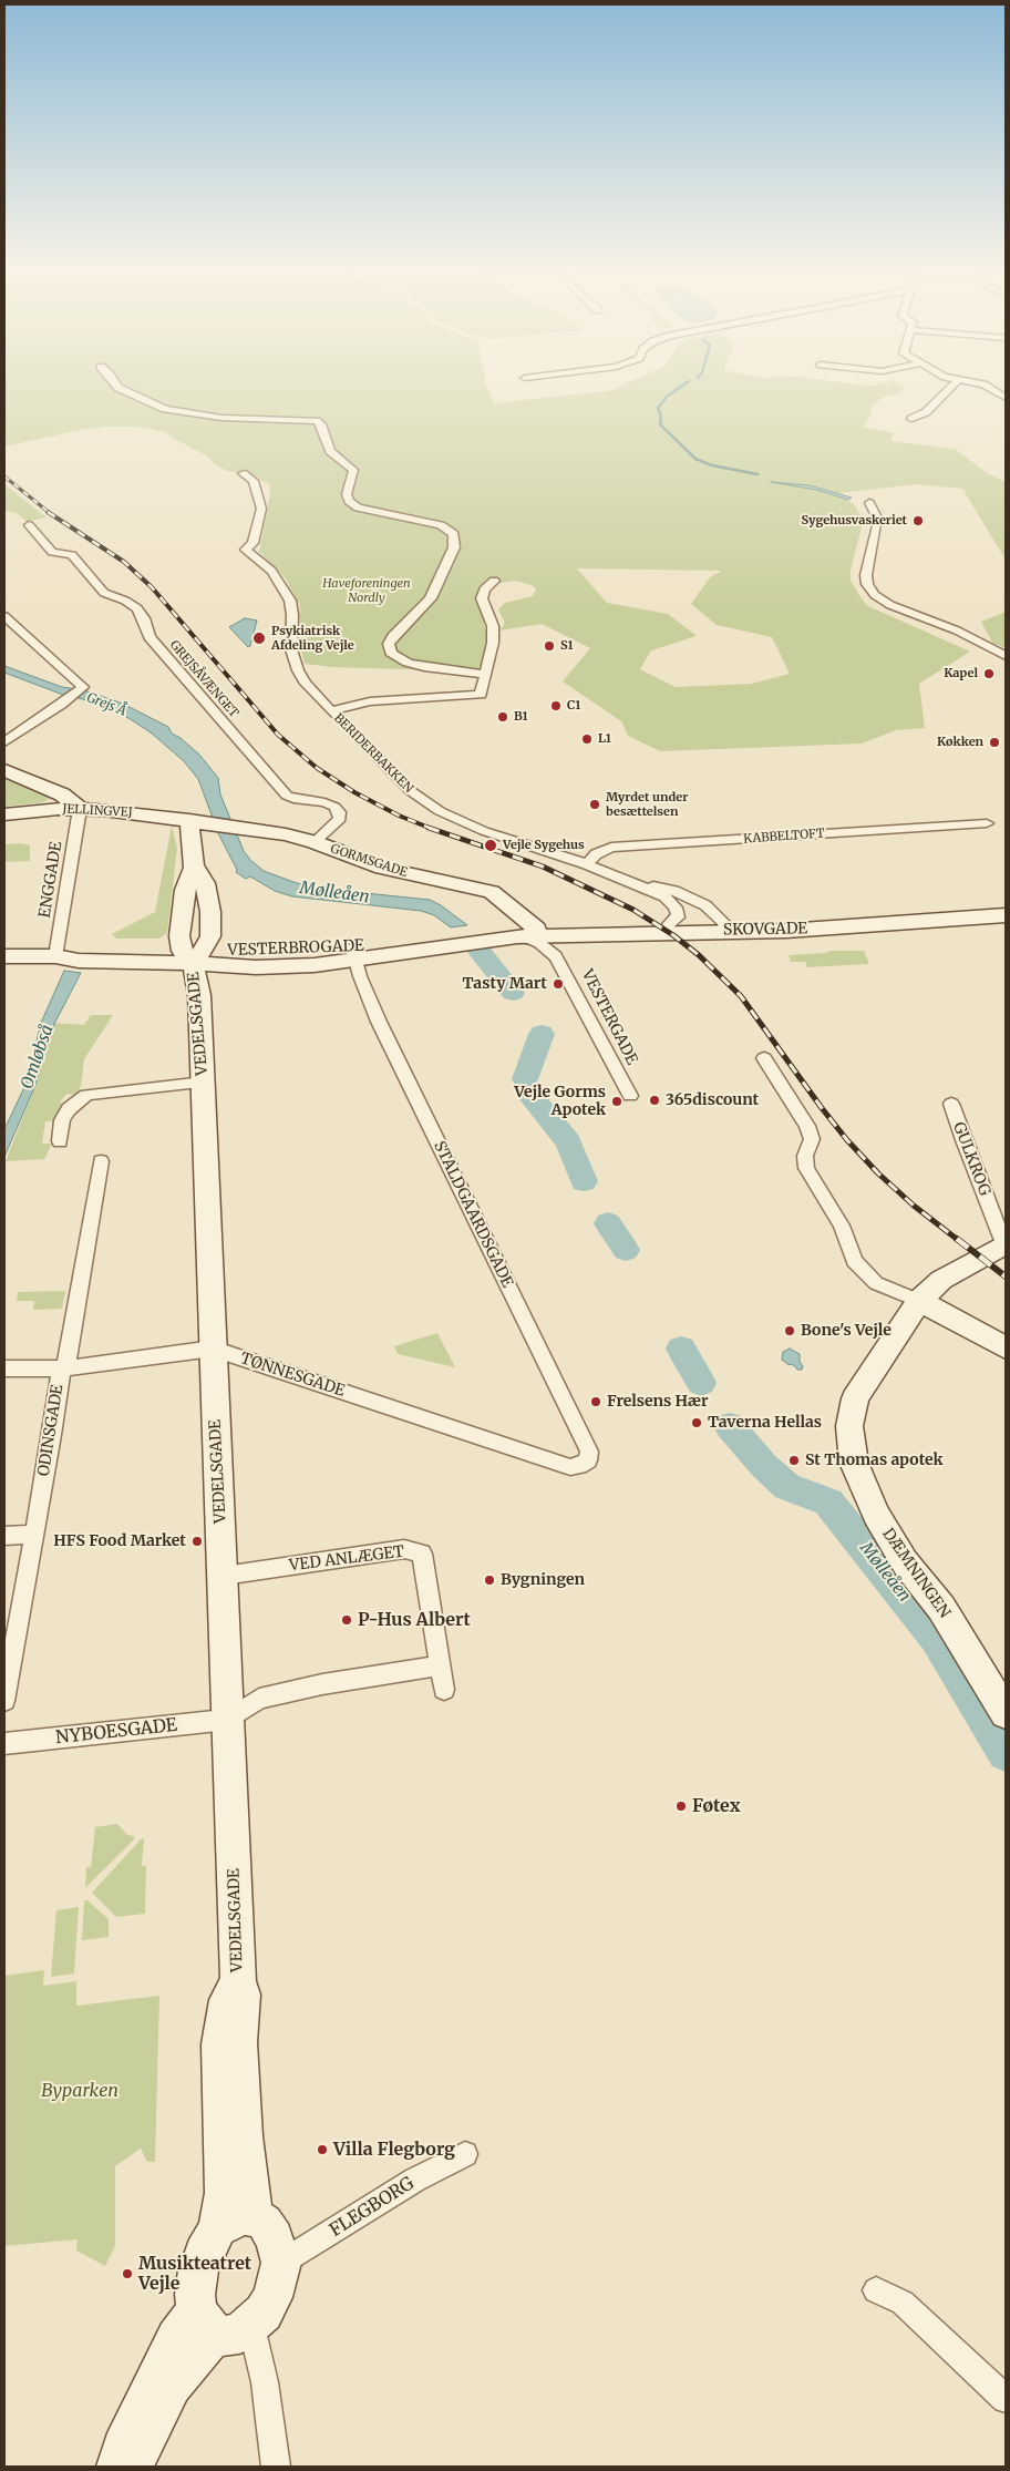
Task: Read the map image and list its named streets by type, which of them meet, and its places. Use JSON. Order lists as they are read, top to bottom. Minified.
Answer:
{"streets":{"main road":["JELLINGVEJ","GORMSGADE","SKOVGADE","VESTERBROGADE","VEDELSGADE","DÆMNINGEN"],"street":["GREJSÅVÆNGET","BERIDERBAKKEN","KABBELTOFT","ENGGADE","VESTERGADE","GULKROG","STALDGAARDSGADE","TØNNESGADE","ODINSGADE","VED ANLÆGET","NYBOESGADE","FLEGBORG"]},"crossings":[["GREJSÅVÆNGET","GORMSGADE"],["BERIDERBAKKEN","KABBELTOFT"],["BERIDERBAKKEN","SKOVGADE"],["JELLINGVEJ","GORMSGADE"],["JELLINGVEJ","ENGGADE"],["JELLINGVEJ","VEDELSGADE"],["GORMSGADE","SKOVGADE"],["GORMSGADE","VESTERBROGADE"],["GORMSGADE","VESTERGADE"],["GORMSGADE","VEDELSGADE"],["ENGGADE","VESTERBROGADE"],["SKOVGADE","VESTERBROGADE"],["SKOVGADE","VESTERGADE"],["VESTERBROGADE","VESTERGADE"],["VESTERBROGADE","VEDELSGADE"],["VESTERBROGADE","STALDGAARDSGADE"],["VEDELSGADE","TØNNESGADE"],["VEDELSGADE","VED ANLÆGET"],["VEDELSGADE","NYBOESGADE"],["VEDELSGADE","FLEGBORG"],["GULKROG","DÆMNINGEN"],["STALDGAARDSGADE","TØNNESGADE"],["TØNNESGADE","ODINSGADE"]],"water":["Grejs Å","Mølleåen","Omløbså"],"parks":["Haveforeningen Nordly","Byparken"],"places":["Sygehusvaskeriet","Psykiatrisk Afdeling Vejle","S1","Kapel","C1","B1","L1","Køkken","Myrdet under besættelsen","Vejle Sygehus","Tasty Mart","365discount","Vejle Gorms Apotek","Bone's Vejle","Frelsens Hær","Taverna Hellas","St Thomas apotek","HFS Food Market","Bygningen","P-Hus Albert","Føtex","Villa Flegborg","Musikteatret Vejle"]}
